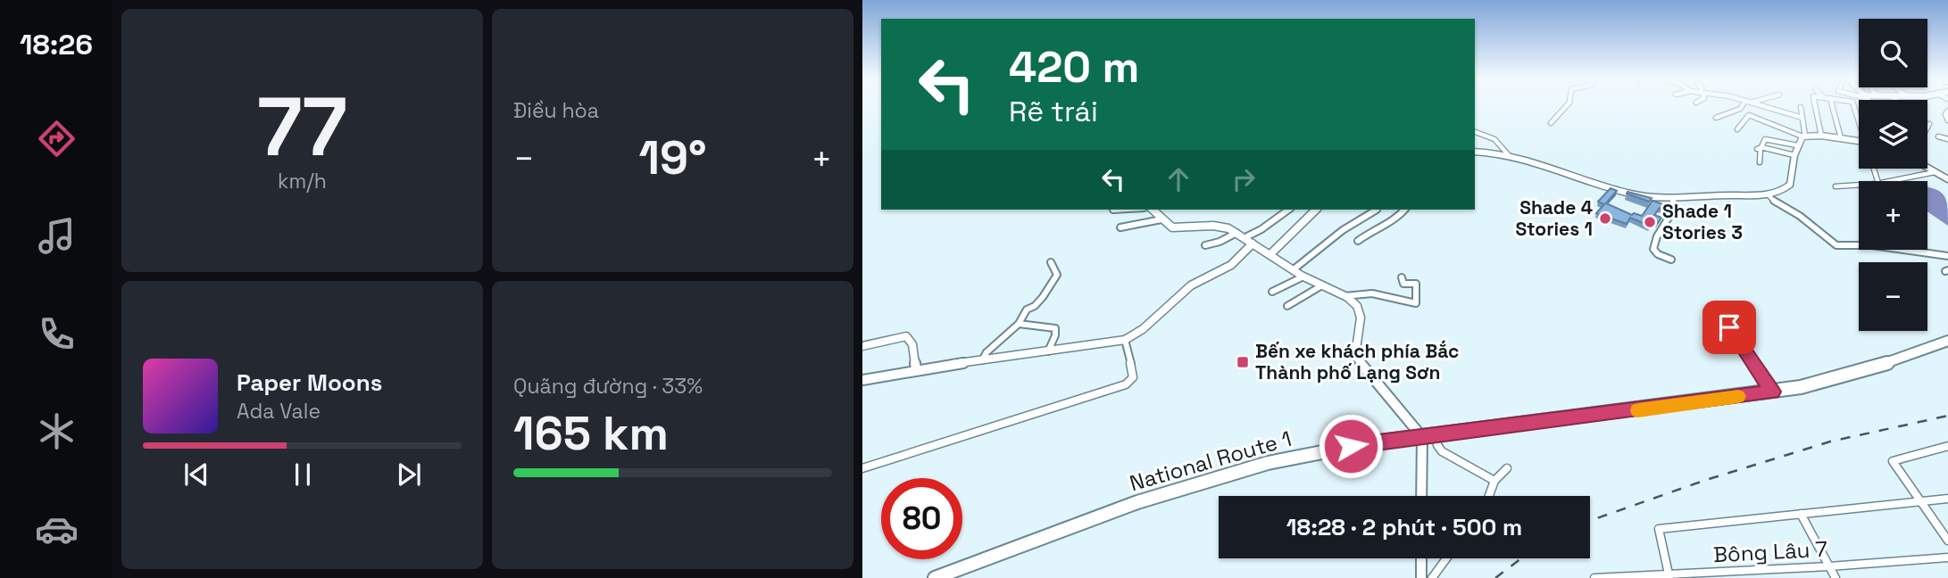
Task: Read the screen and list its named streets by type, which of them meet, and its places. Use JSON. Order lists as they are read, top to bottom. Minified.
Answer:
{"streets":{"highway":["National Route 1"],"street":["Bông Lâu 7"]},"places":{"other":["Shade 4 Stories 1","Shade 1 Stories 3"],"transit":["Bến xe khách phía Bắc Thành phố Lạng Sơn"]},"page":{"tabs":"18:26","tile":[["77","km/h"],"Điều hòa",["Quãng đường · 33%","165 km"]],"map_buttons":["+","−"],"turn":["420 m","Rẽ trái"],"heat":["−","19°","+"],"song":["Paper Moons","Ada Vale"],"limit":"80","trip":"18:28 · 2 phút · 500 m"}}
